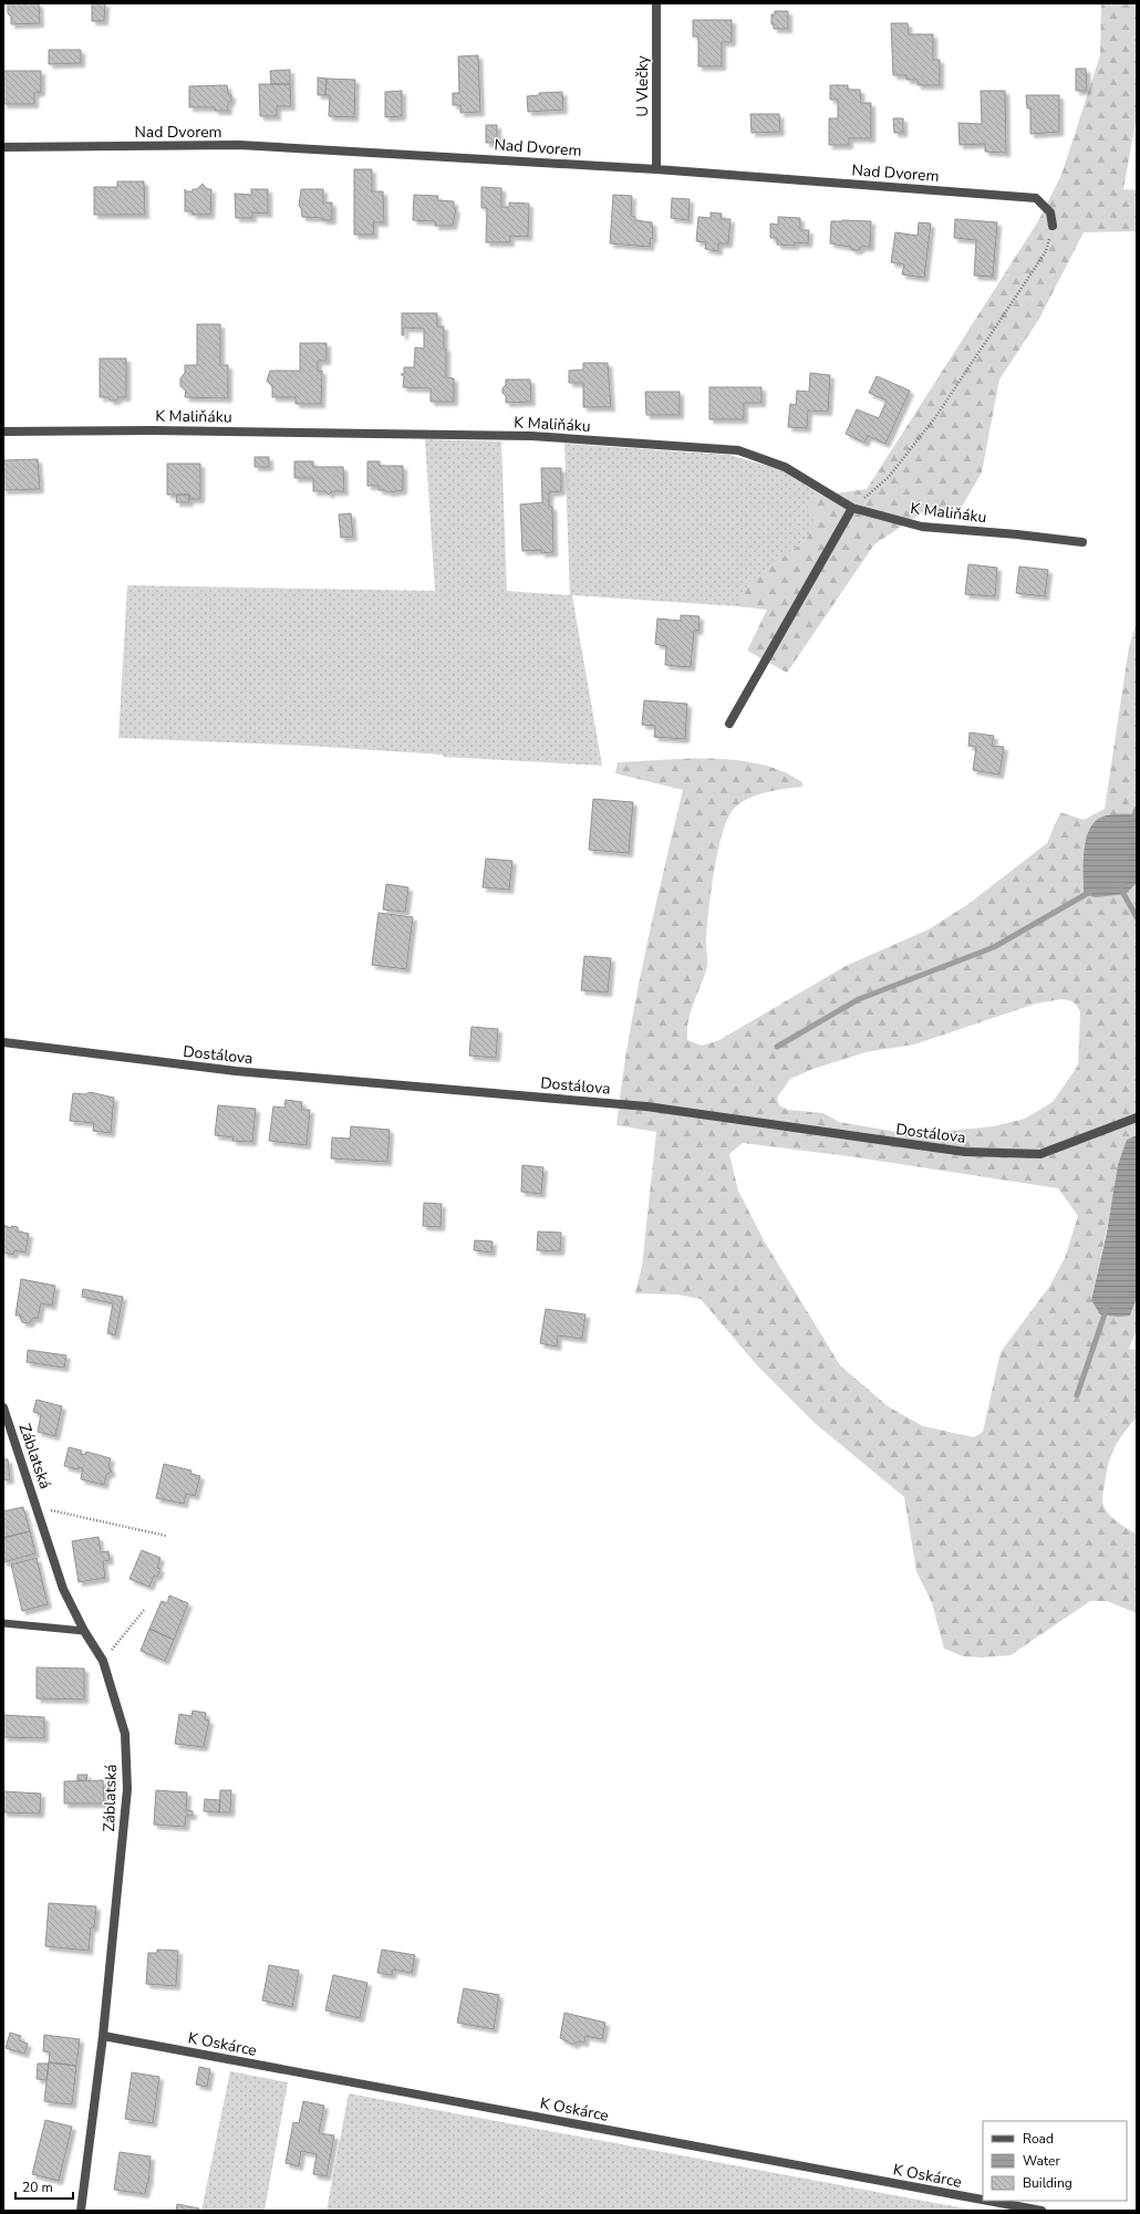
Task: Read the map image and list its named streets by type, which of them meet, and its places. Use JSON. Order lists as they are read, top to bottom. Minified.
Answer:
{"streets":{"street":["U Vlečky","Nad Dvorem","K Maliňáku","Dostálova","Záblatská","K Oskárce"]},"crossings":[["U Vlečky","Nad Dvorem"],["Záblatská","K Oskárce"]],"legend":["Road","Water","Building"],"scale_bar":"20 m"}
